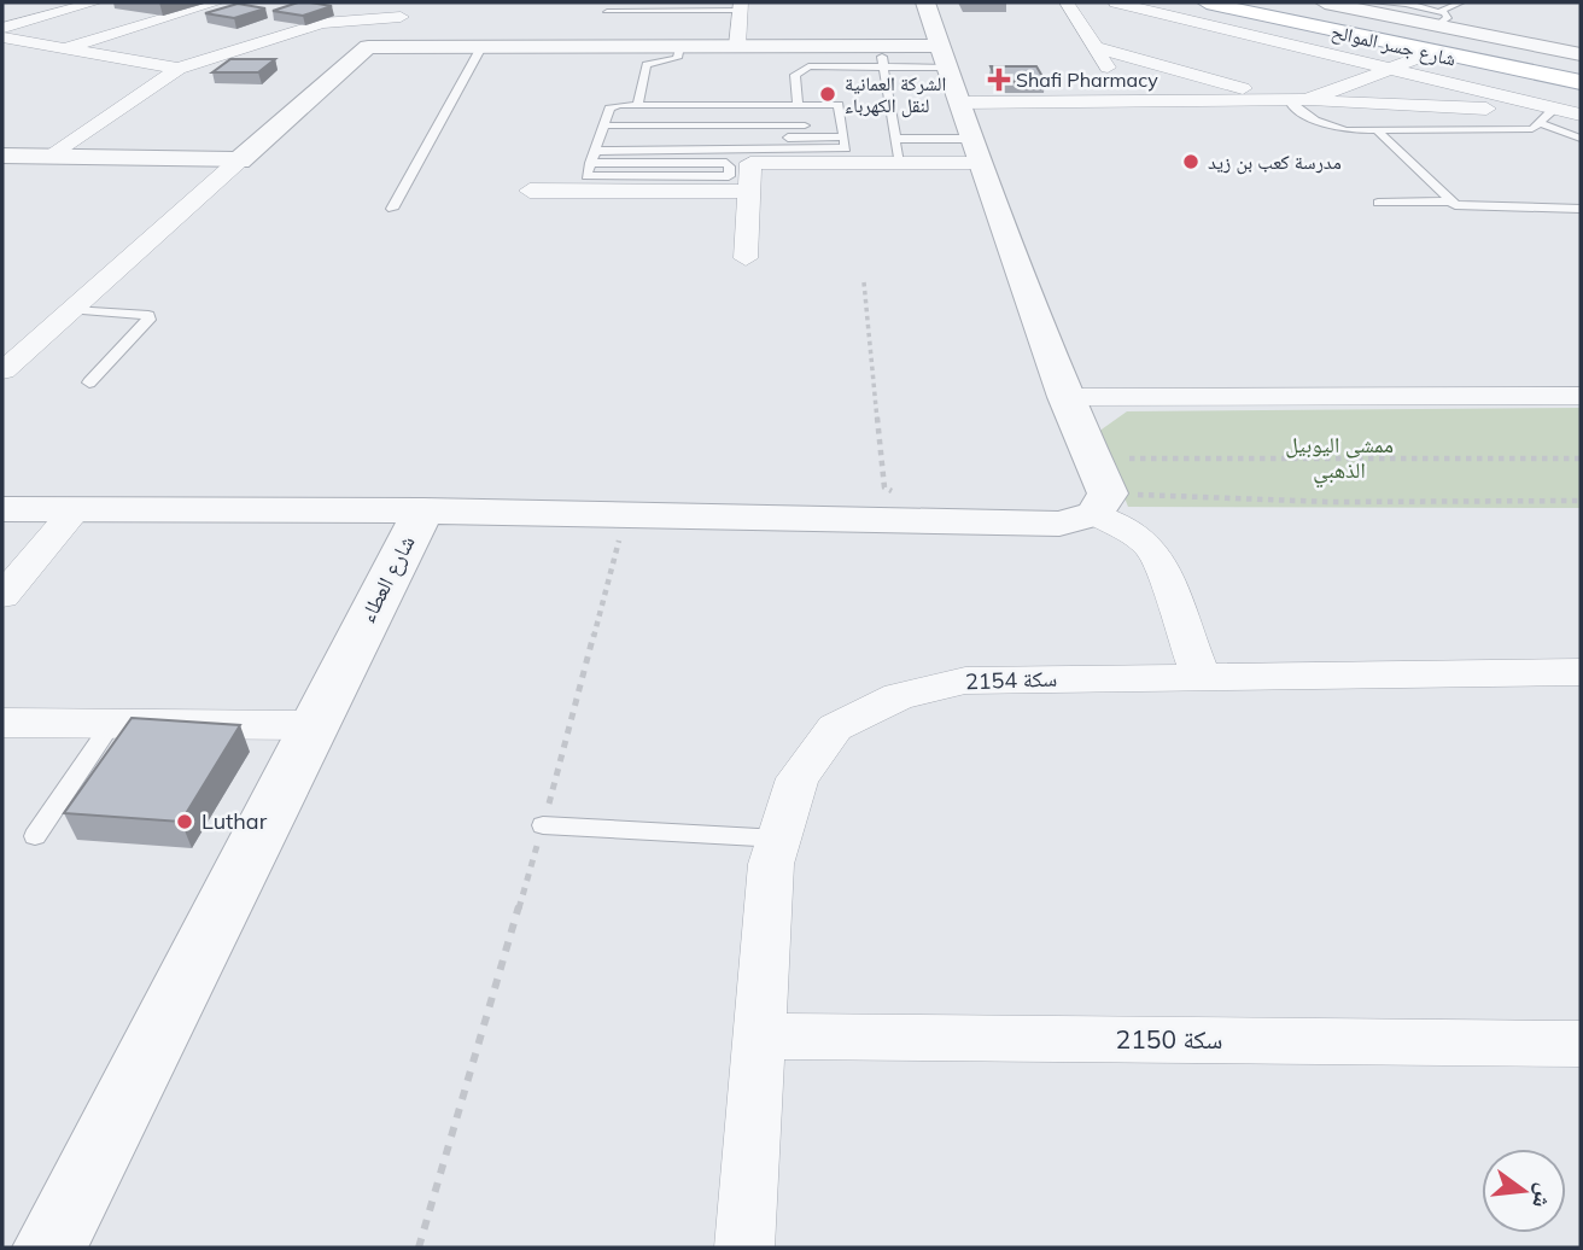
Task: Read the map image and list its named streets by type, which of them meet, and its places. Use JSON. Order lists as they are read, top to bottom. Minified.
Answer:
{"streets":{"main road":["شارع جسر الموالح"],"street":["شارع العطاء","سكة 2154","سكة 2150"]},"crossings":[["سكة 2154","سكة 2150"]],"parks":["ممشى اليوبيل الذهبي"],"places":{"health":["Shafi Pharmacy"],"other":["الشرکة العمانیة لنقل الکهرباء","مدرسة كعب بن زيد","Luthar"]},"north":"right"}
